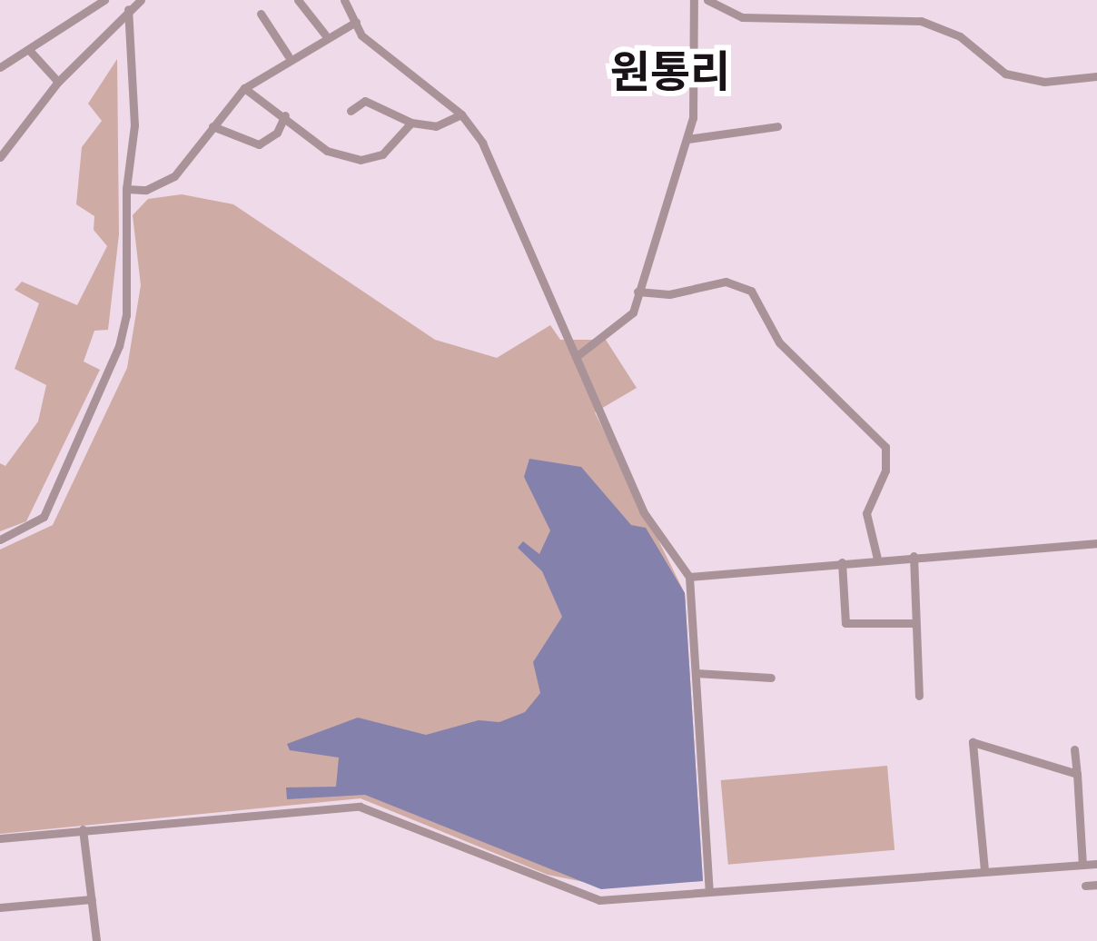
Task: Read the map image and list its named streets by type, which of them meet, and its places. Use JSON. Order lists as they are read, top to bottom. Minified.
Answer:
{"districts":["원통리"]}
